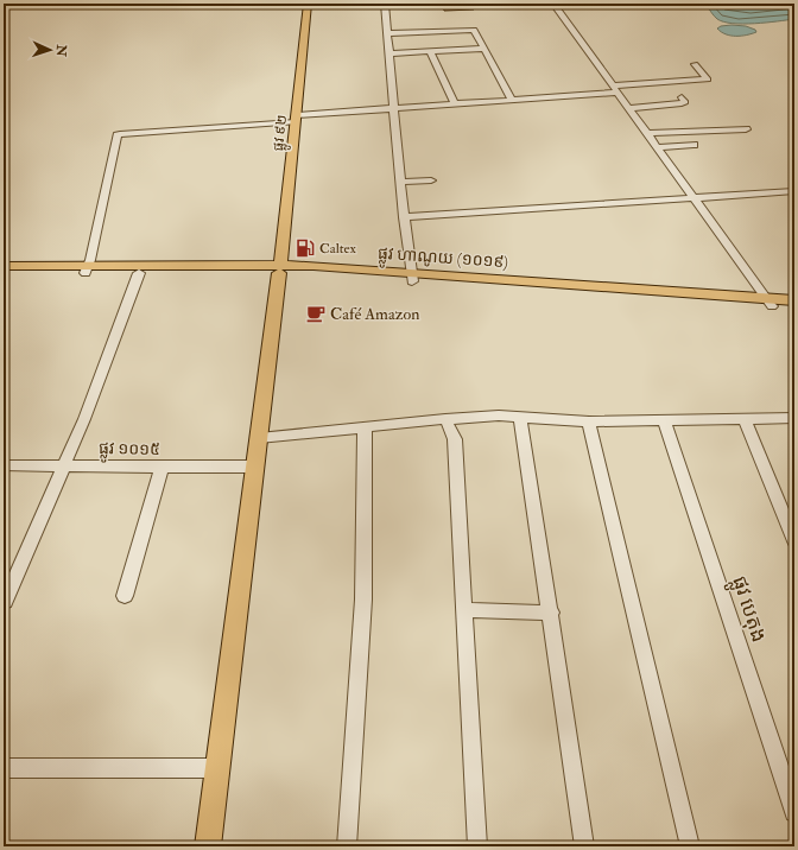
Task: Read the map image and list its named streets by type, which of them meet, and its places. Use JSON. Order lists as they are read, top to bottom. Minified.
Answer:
{"streets":{"main road":["ផ្លូវ ៩២","ផ្លូវ ហាណូយ (១០១៩)"],"street":["ផ្លូវ ១០១៥","ផ្លូវ បេតុង"]},"crossings":[["ផ្លូវ ៩២","ផ្លូវ ហាណូយ (១០១៩)"],["ផ្លូវ ៩២","ផ្លូវ ១០១៥"]],"places":{"fuel station":["Caltex"],"cafe":["Café Amazon"]},"north":"right"}
